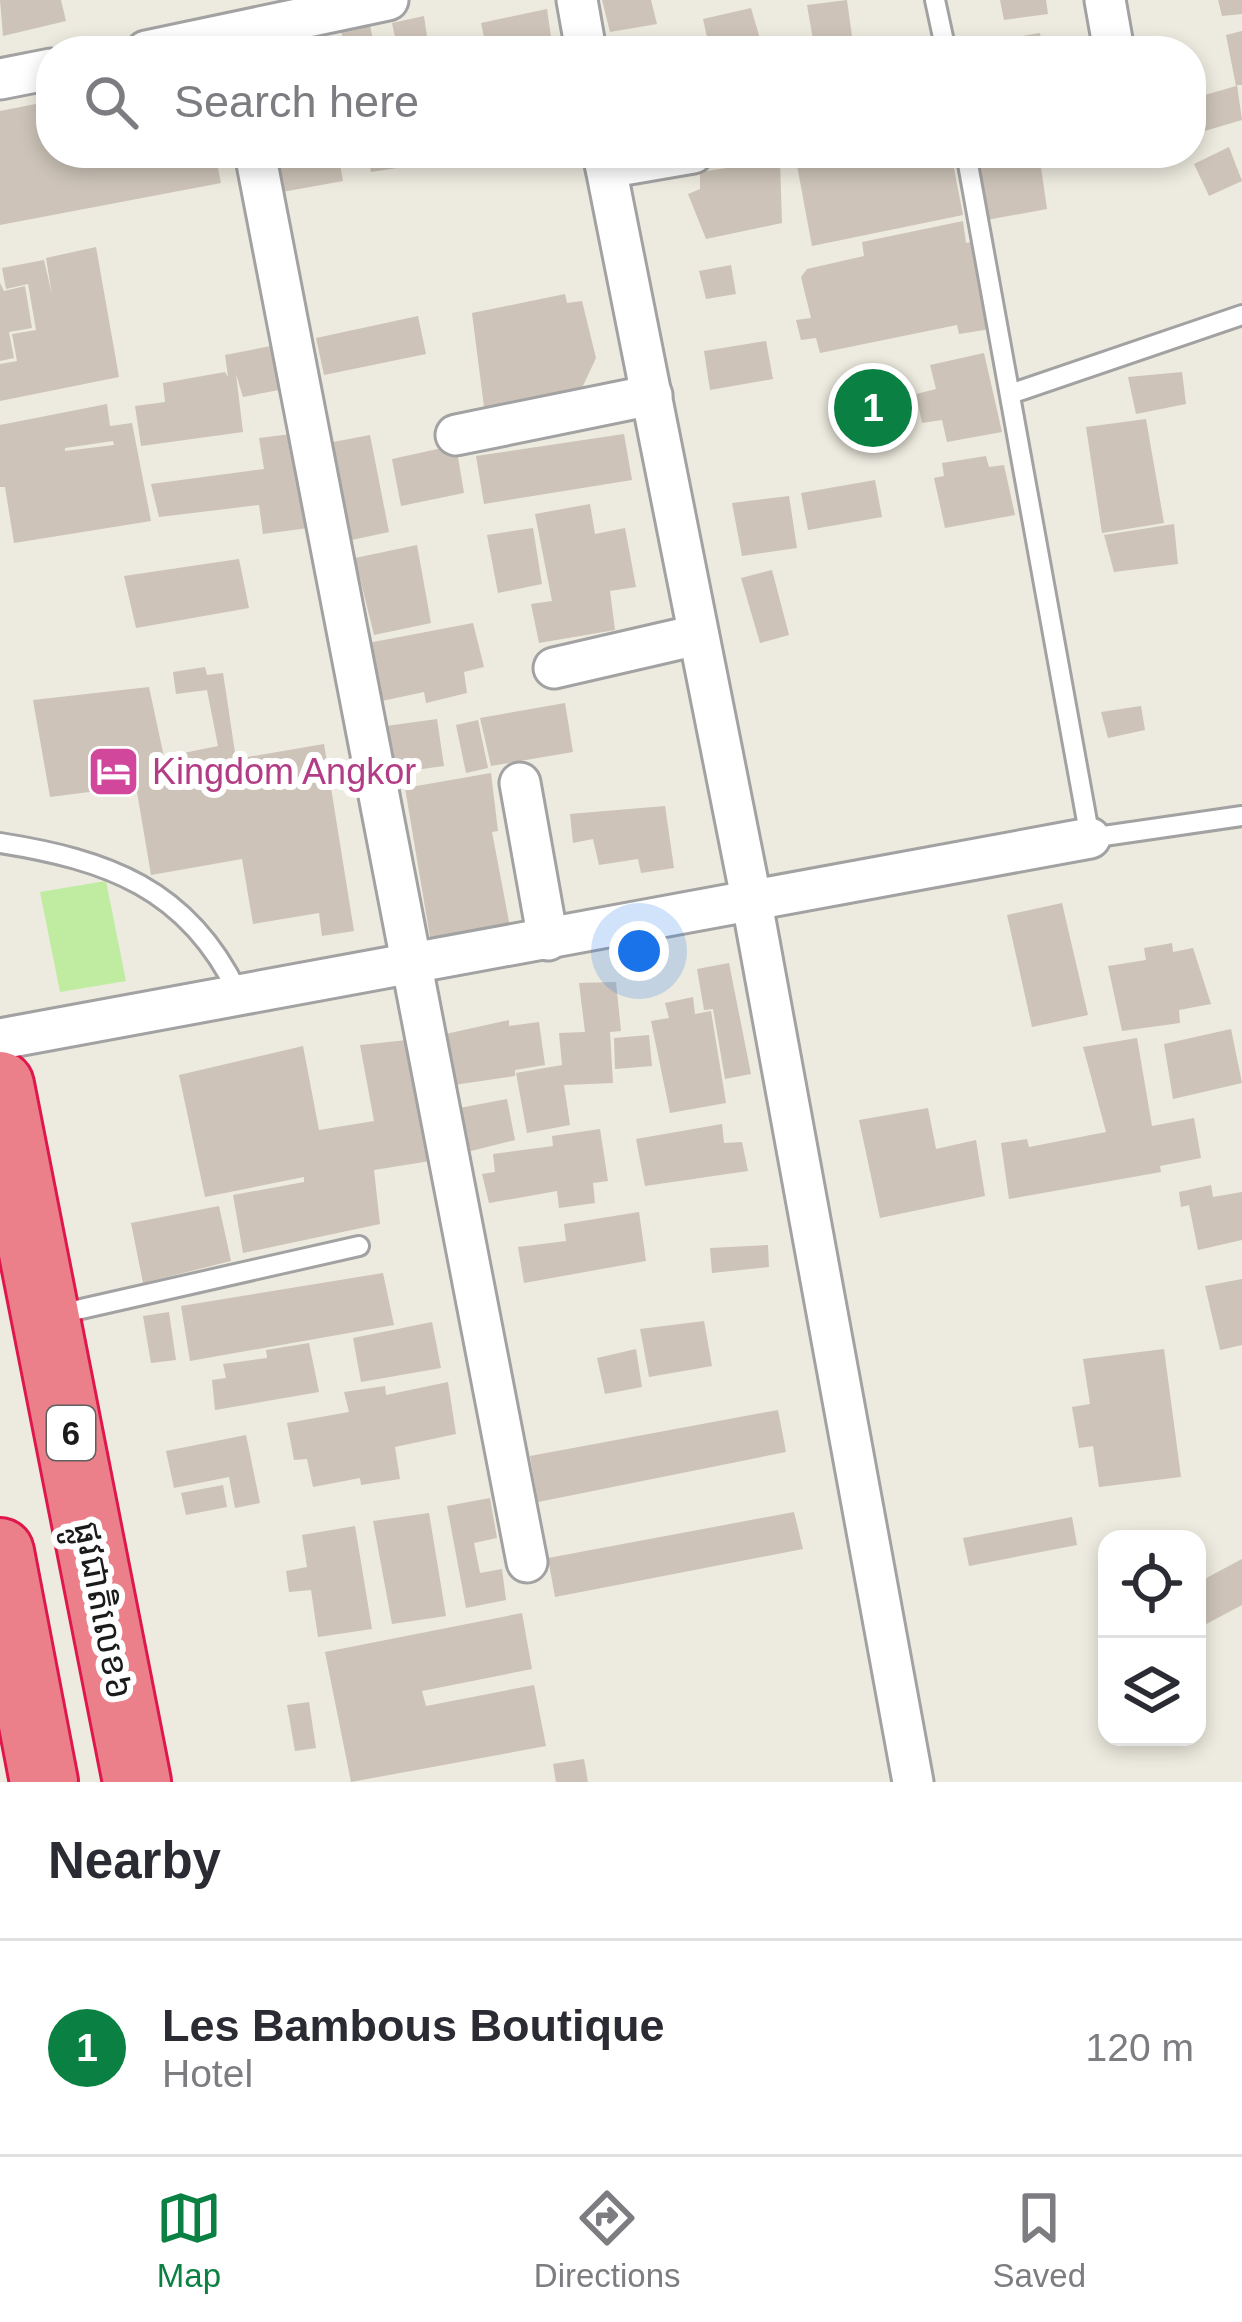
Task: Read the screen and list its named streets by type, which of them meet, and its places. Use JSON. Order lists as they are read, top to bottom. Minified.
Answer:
{"streets":{"highway":["6","ផ្លូវជាតិលេខ៦"]},"places":{"hotel":["Kingdom Angkor"]},"page":{"search":"Search here","pins":"1","heading":"Nearby","list":[{"mark":"1","name":"Les Bambous Boutique","note":"Hotel","value":"120 m"}],"nav":["Map","Directions","Saved"]}}
